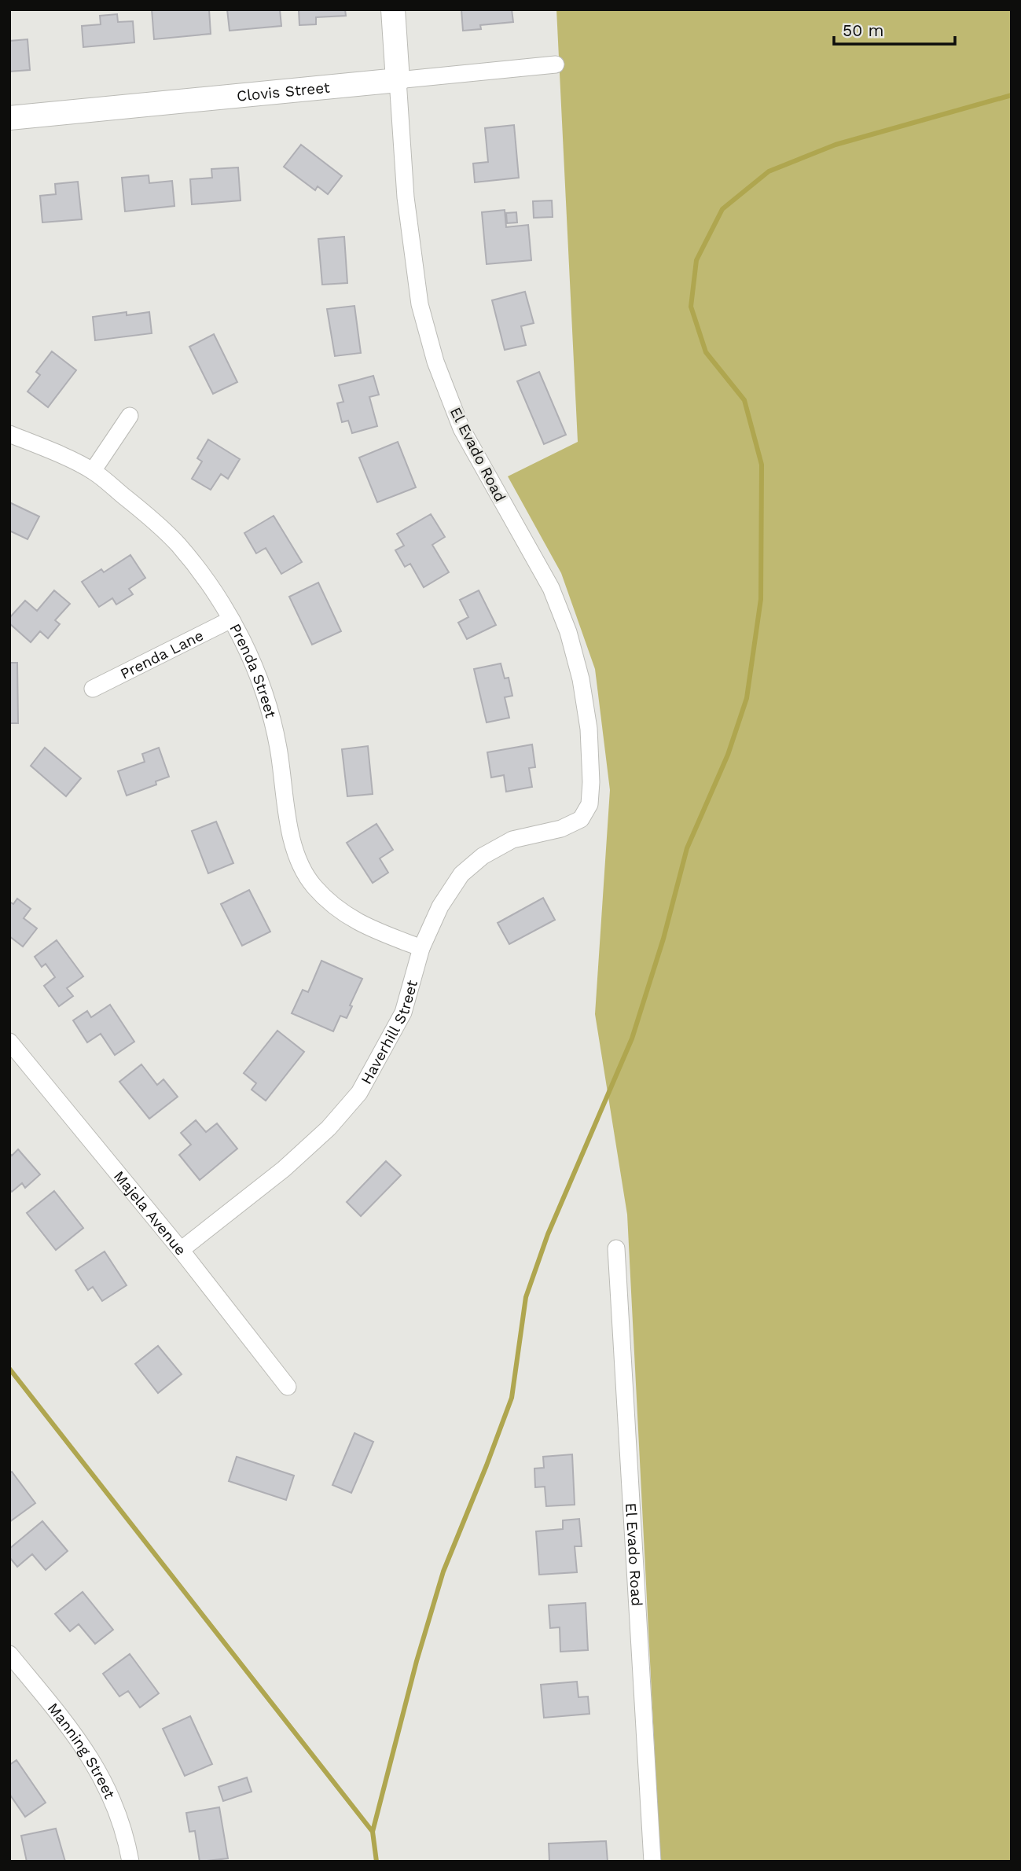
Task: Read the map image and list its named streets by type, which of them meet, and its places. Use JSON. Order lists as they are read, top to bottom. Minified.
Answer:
{"streets":{"street":["Clovis Street","El Evado Road","Prenda Lane","Prenda Street","Haverhill Street","Majela Avenue","Manning Street"]},"crossings":[["Clovis Street","El Evado Road"],["El Evado Road","Haverhill Street"],["Prenda Lane","Prenda Street"],["Prenda Street","Haverhill Street"],["Haverhill Street","Majela Avenue"]],"scale_bar":"50 m"}
